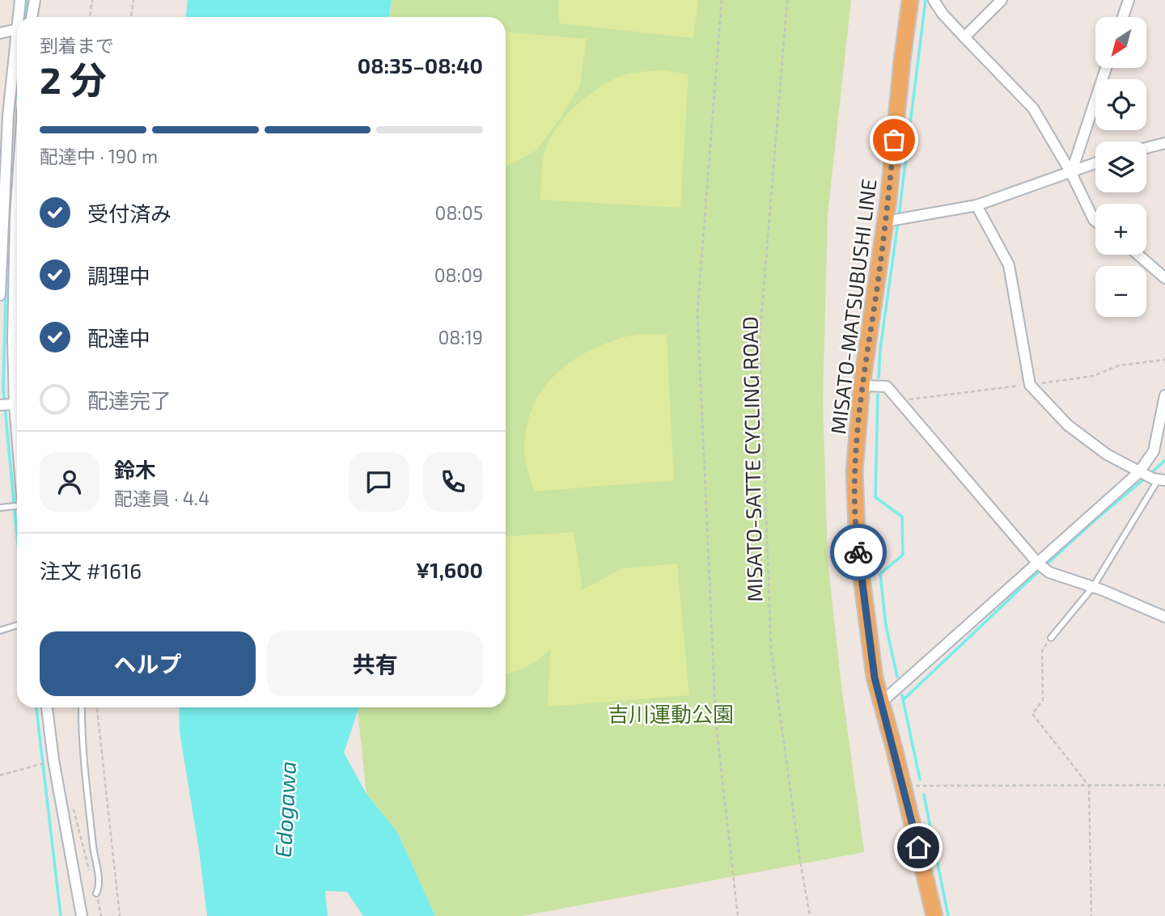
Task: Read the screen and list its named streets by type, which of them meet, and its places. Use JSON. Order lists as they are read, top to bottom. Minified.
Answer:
{"streets":{"main road":["MISATO-MATSUBUSHI LINE"],"path":["MISATO-SATTE CYCLING ROAD"]},"water":["Edogawa"],"parks":["吉川運動公園"],"north":"bottom left","page":{"map_buttons":["+","−"],"heading":["2 分","到着まで","08:35–08:40"],"panel":["鈴木","配達員 · 4.4","注文 #1616","¥1,600"],"bar":"配達中 · 190 m","list":[["受付済み","08:05"],["調理中","08:09"],["配達中","08:19"],"配達完了"],"buttons":["ヘルプ","共有"]}}
